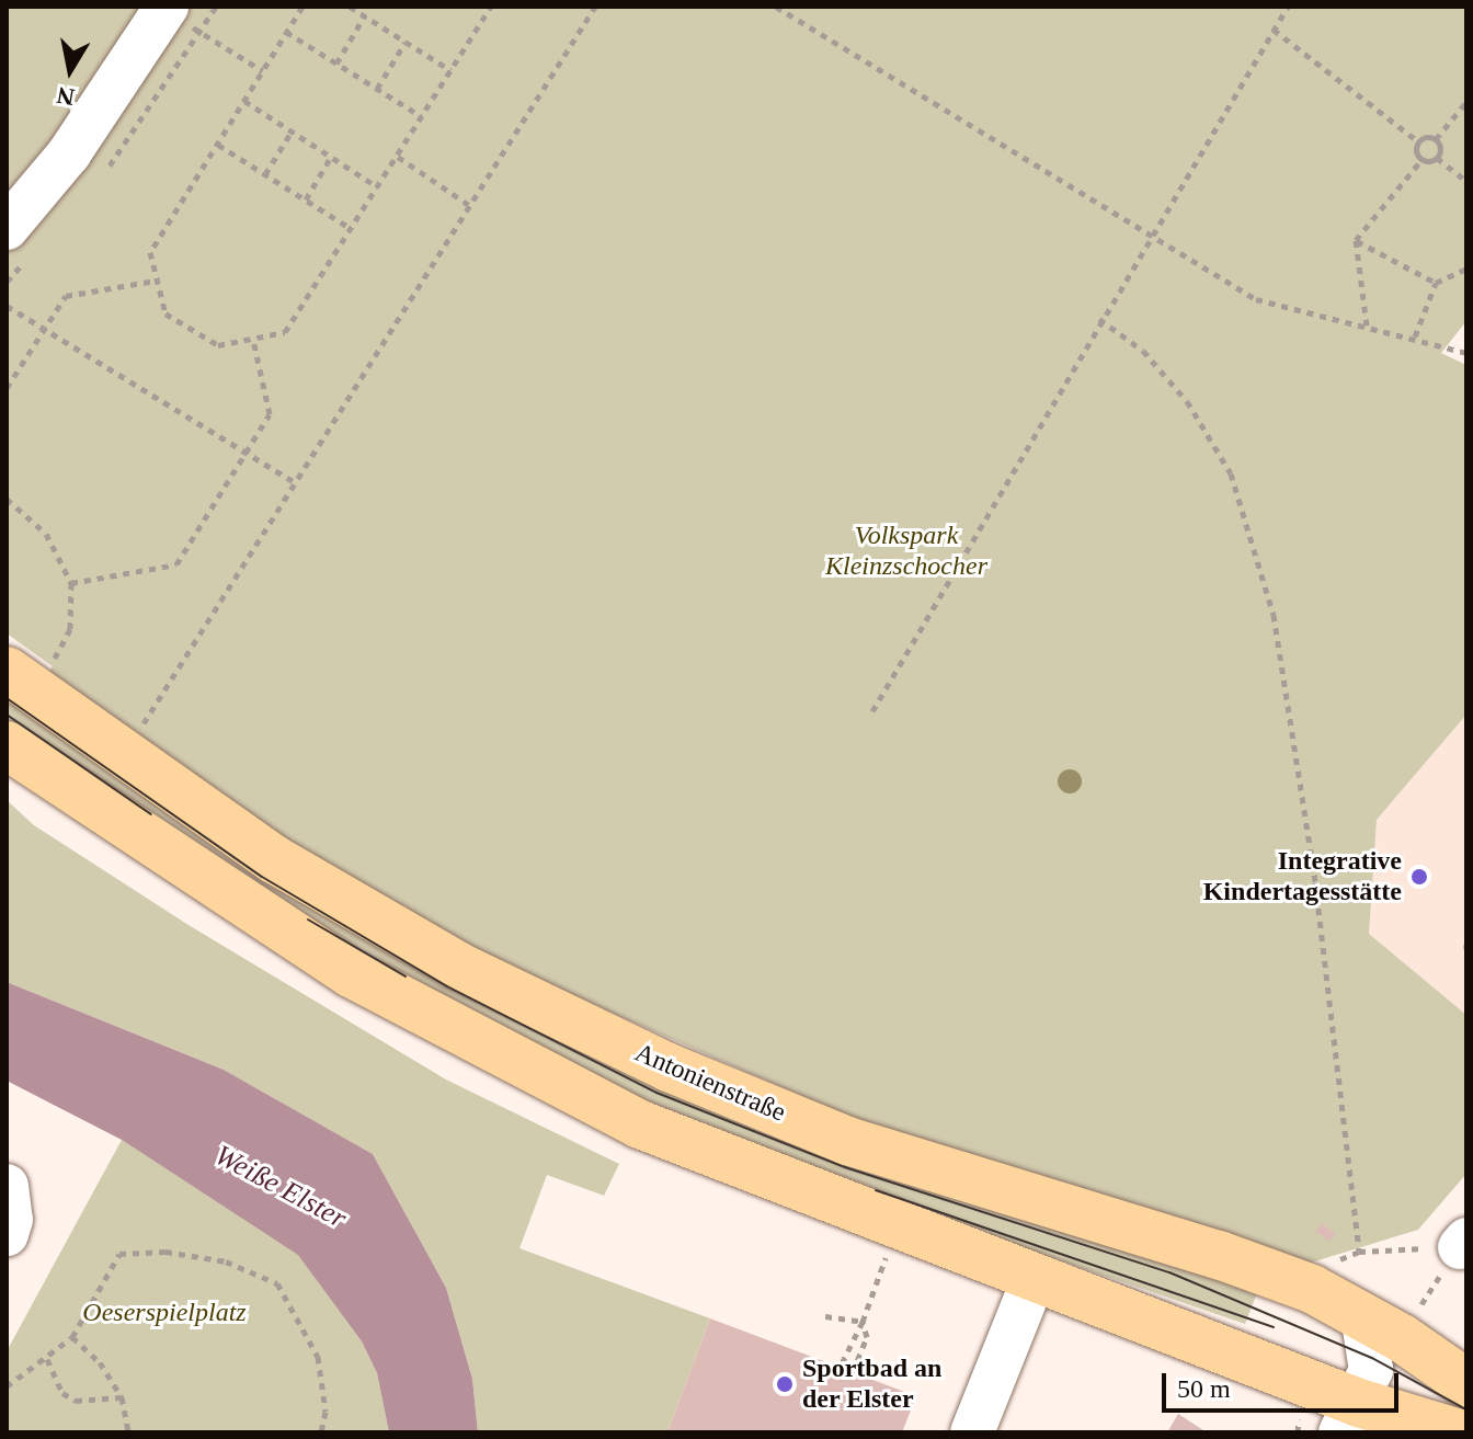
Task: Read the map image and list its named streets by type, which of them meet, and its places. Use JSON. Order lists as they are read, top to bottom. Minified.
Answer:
{"streets":{"main road":["Antonienstraße"]},"water":["Weiße Elster"],"parks":["Volkspark Kleinzschocher","Oeserspielplatz"],"places":["Integrative Kindertagesstätte","Sportbad an der Elster"],"scale_bar":"50 m","north":"bottom"}
